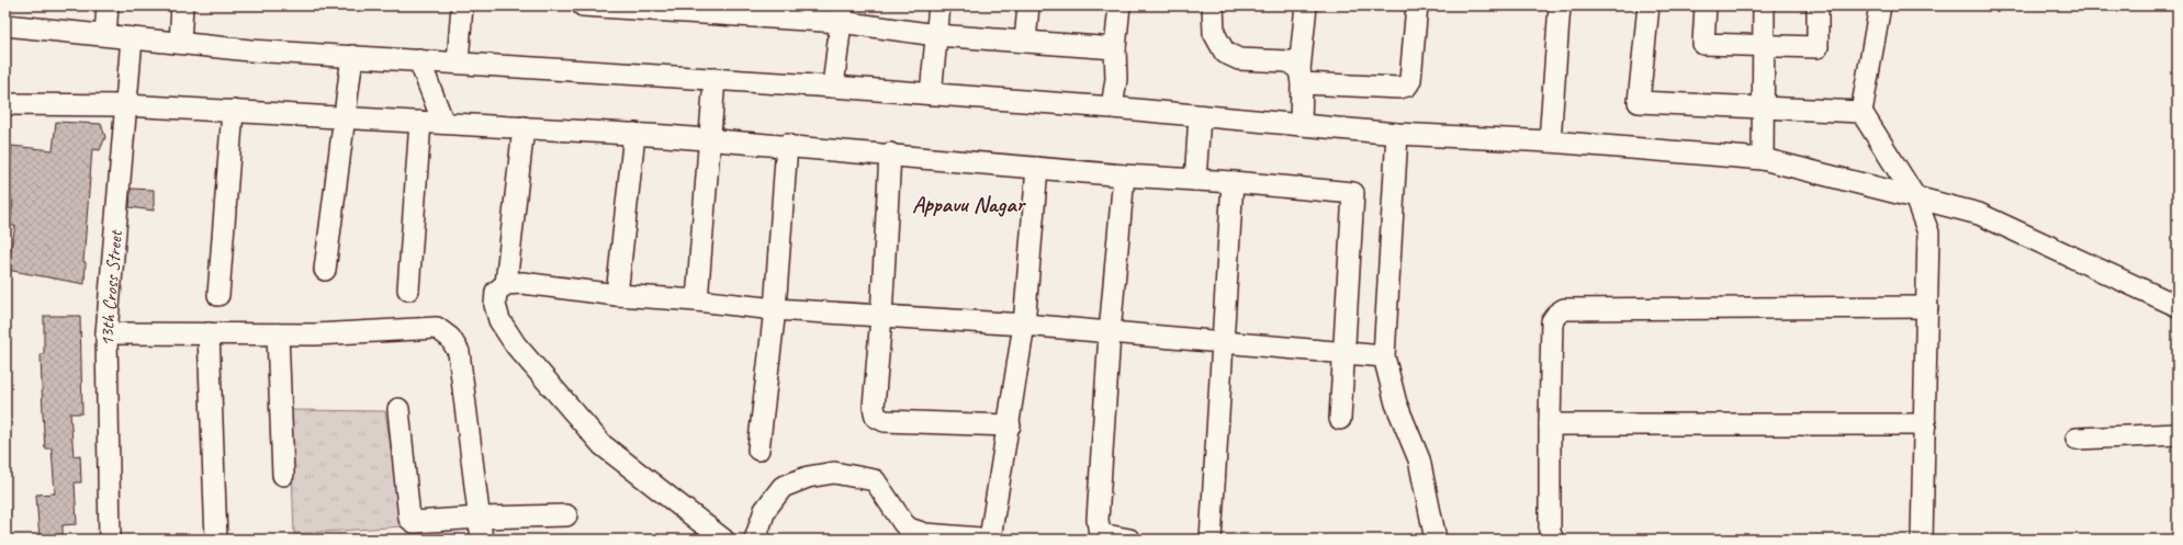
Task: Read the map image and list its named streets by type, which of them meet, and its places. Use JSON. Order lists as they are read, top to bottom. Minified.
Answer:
{"streets":{"street":["13th Cross Street"]},"districts":["Appavu Nagar"]}
